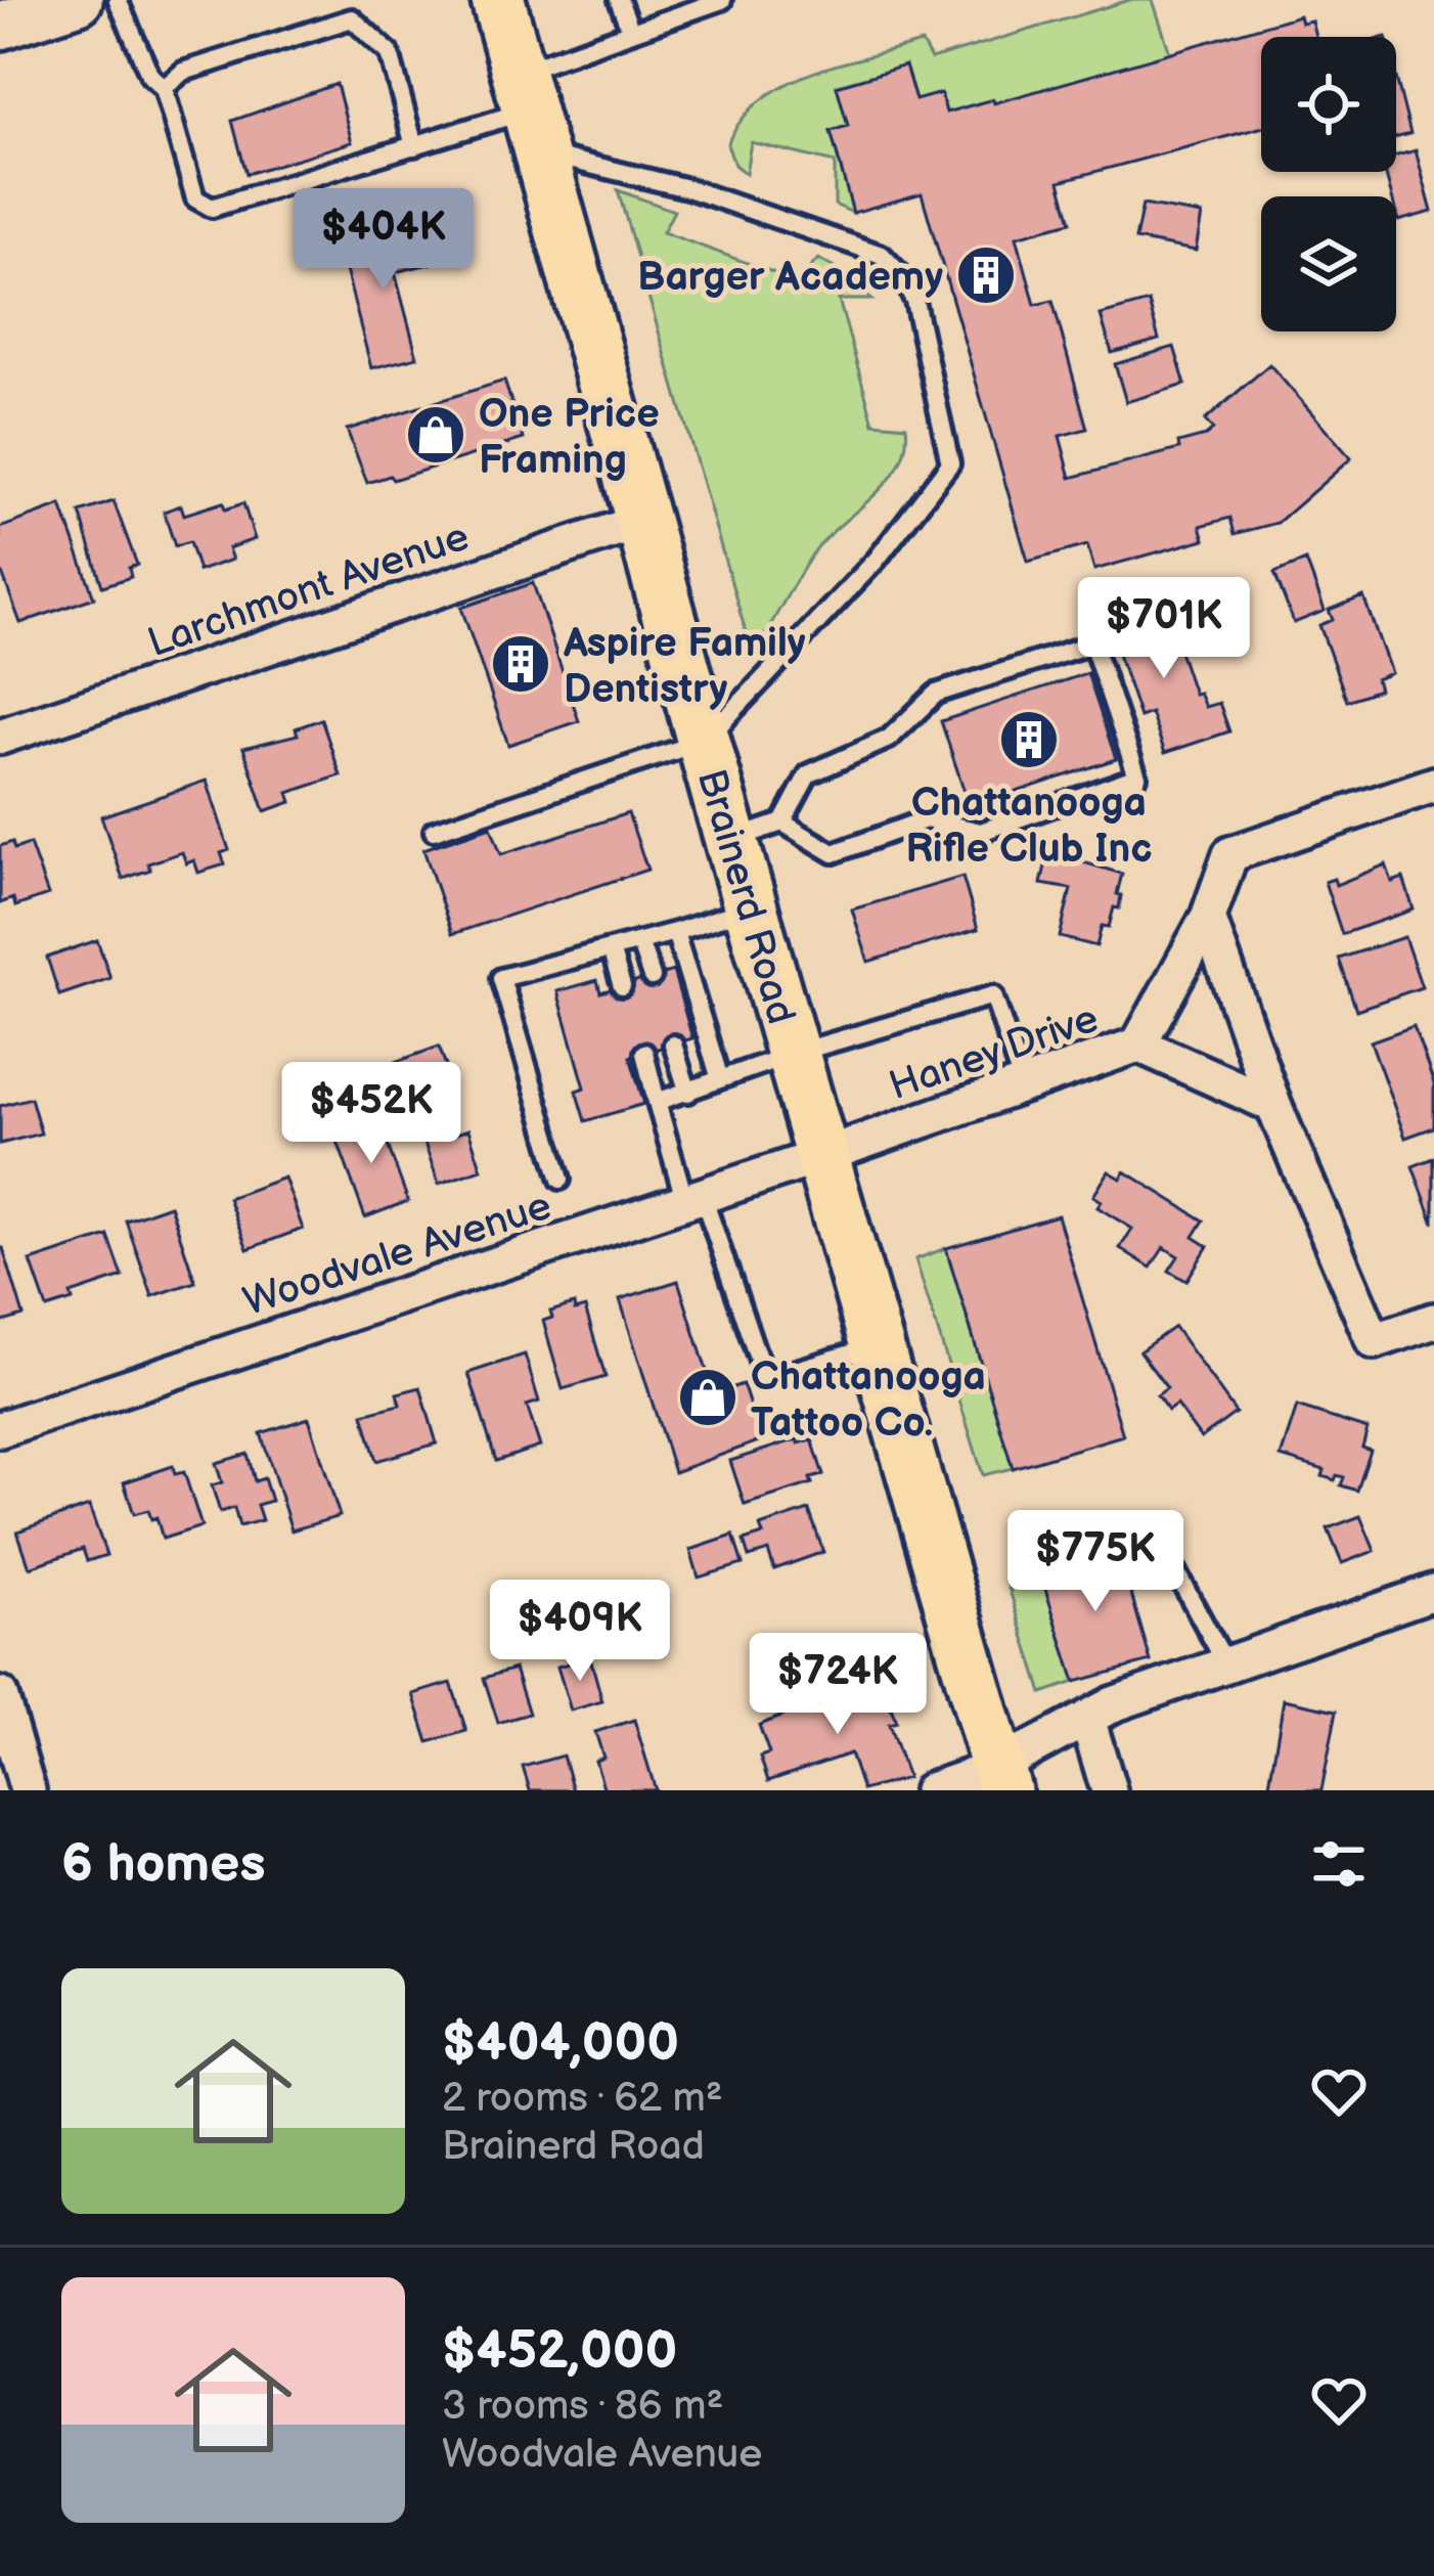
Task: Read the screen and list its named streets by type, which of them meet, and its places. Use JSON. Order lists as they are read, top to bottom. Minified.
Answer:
{"streets":{"main road":["Brainerd Road"],"street":["Larchmont Avenue","Haney Drive","Woodvale Avenue"]},"crossings":[["Larchmont Avenue","Brainerd Road"],["Brainerd Road","Haney Drive"],["Brainerd Road","Woodvale Avenue"],["Haney Drive","Woodvale Avenue"]],"places":{"building":["Barger Academy","Aspire Family Dentistry","Chattanooga Rifle Club Inc"],"shop":["One Price Framing","Chattanooga Tattoo Co."]},"page":{"price":["$404K","$701K","$452K","$775K","$409K","$724K"],"heading":"6 homes","list":[{"name":"$404,000","note":"2 rooms · 62 m² · Brainerd Road"},{"name":"$452,000","note":"3 rooms · 86 m² · Woodvale Avenue"}]}}
